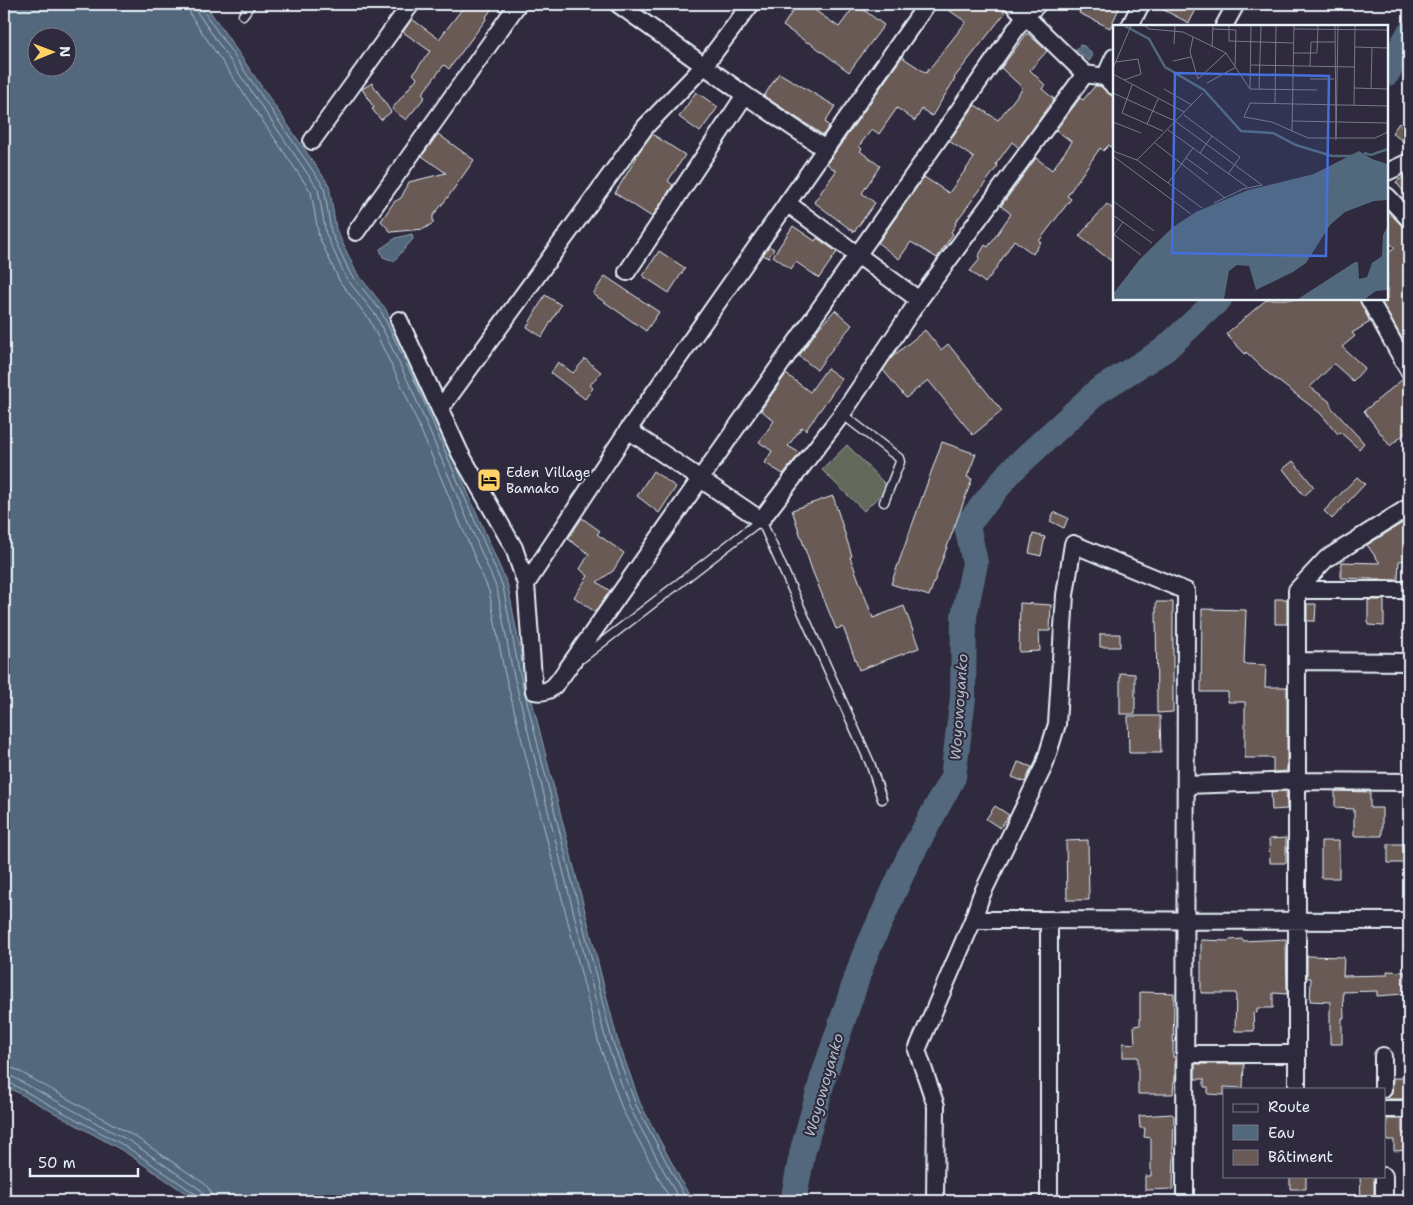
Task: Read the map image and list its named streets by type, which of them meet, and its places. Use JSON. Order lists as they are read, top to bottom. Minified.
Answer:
{"water":["Woyowoyanko"],"places":{"hotel":["Eden Village Bamako"]},"legend":["Route","Eau","Bâtiment"],"scale_bar":"50 m","north":"right"}
